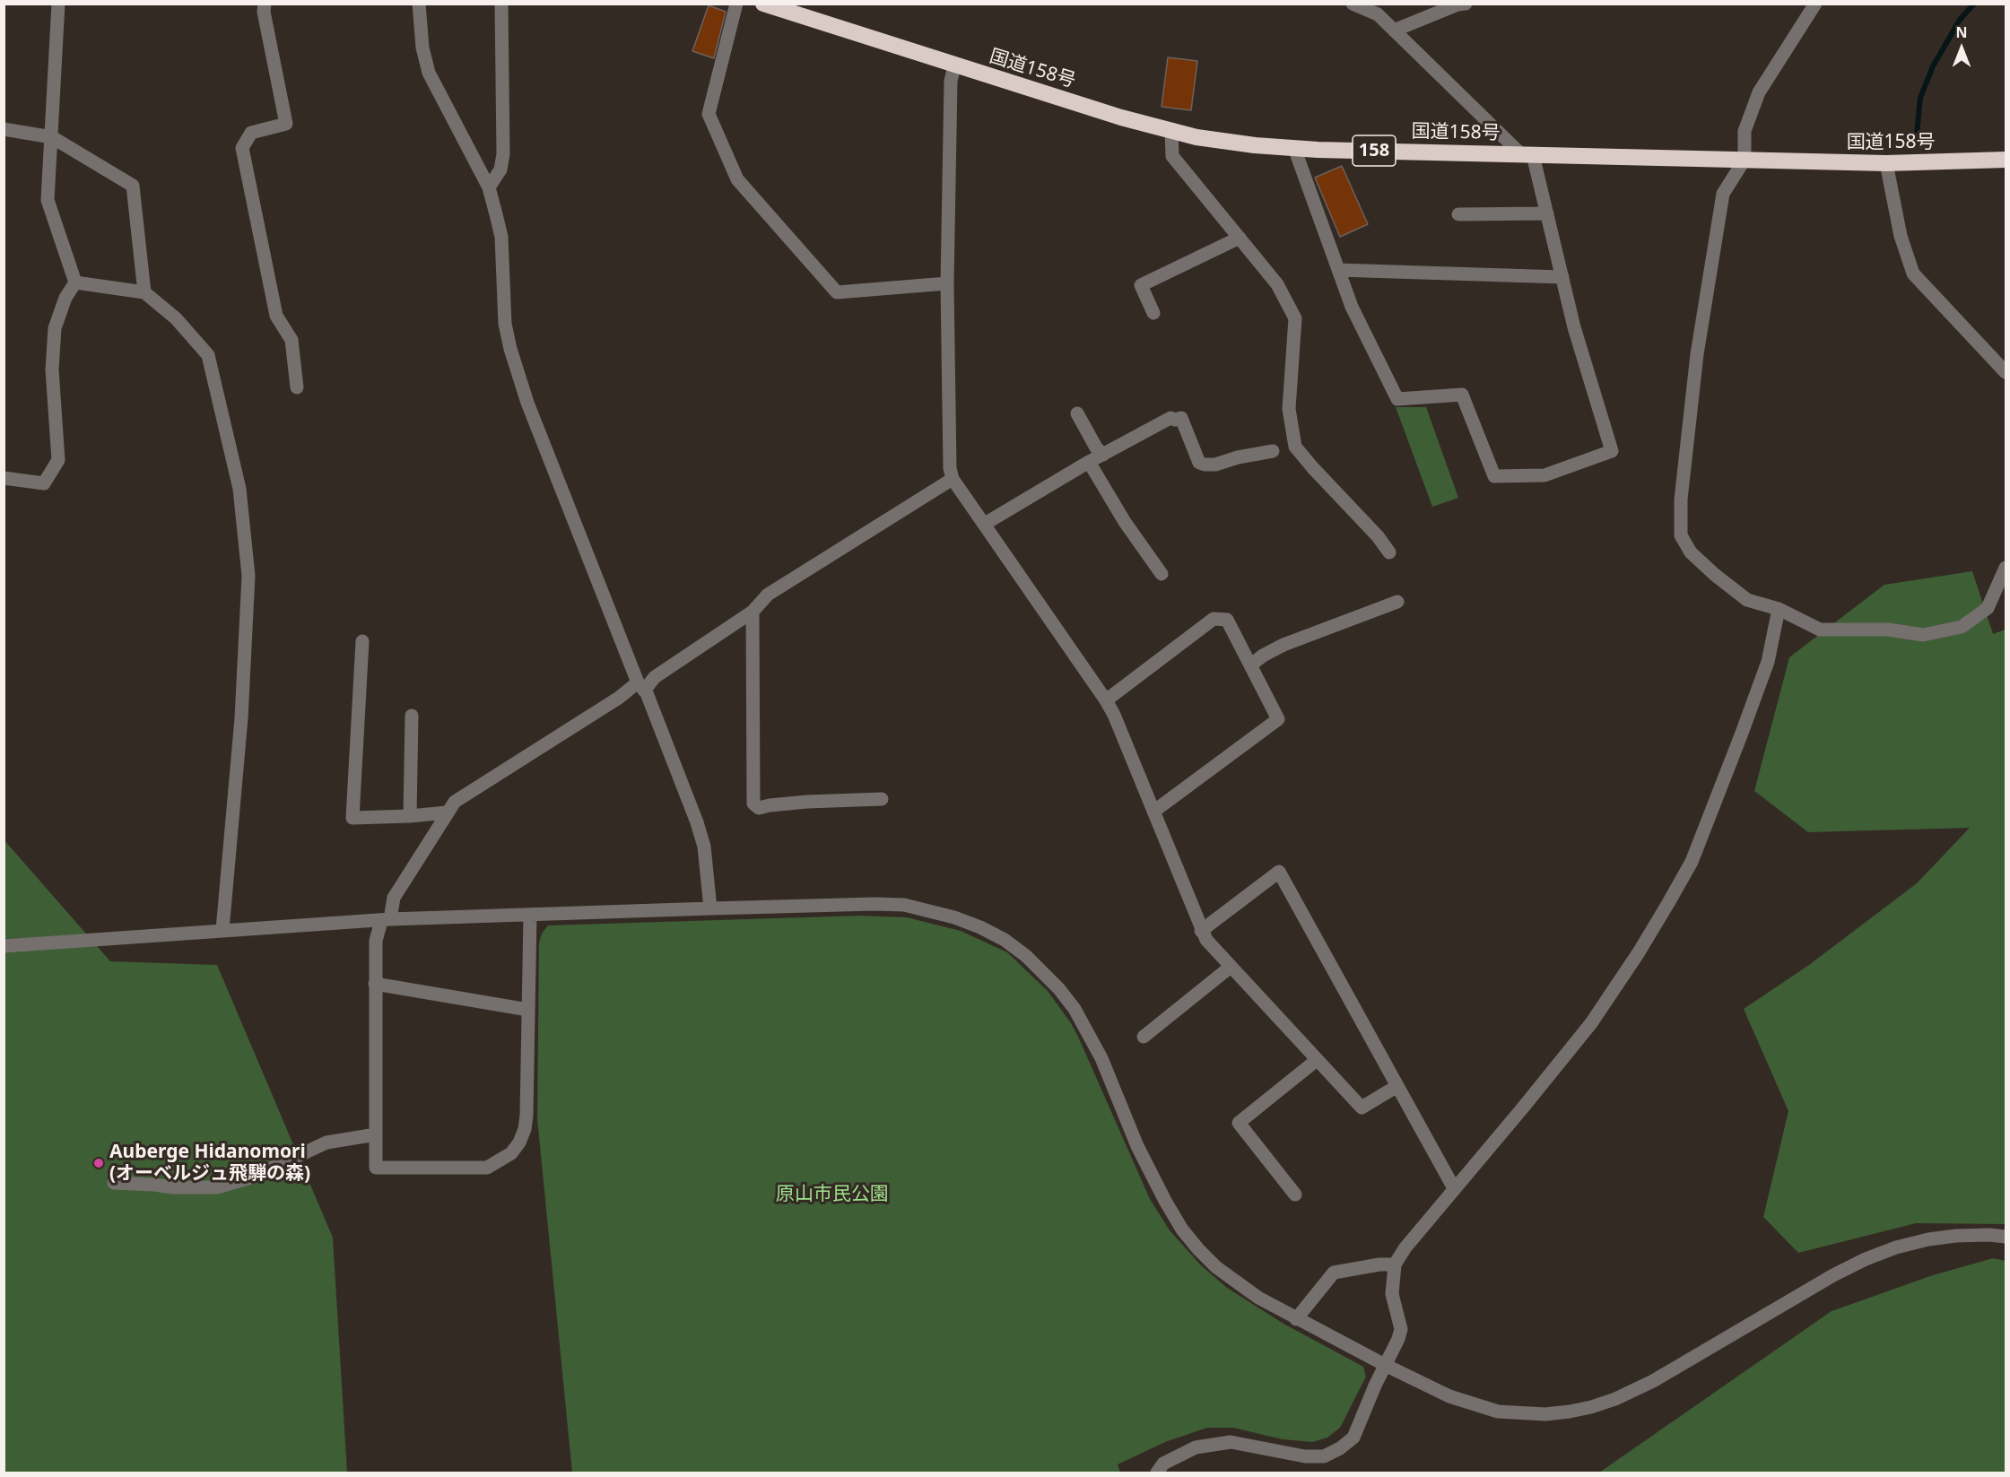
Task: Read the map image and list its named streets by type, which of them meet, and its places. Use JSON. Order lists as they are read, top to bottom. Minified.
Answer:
{"streets":{"highway":["国道158号","158"]},"parks":["原山市民公園"],"places":["Auberge Hidanomori (オーベルジュ飛騨の森)"],"north":"top"}
